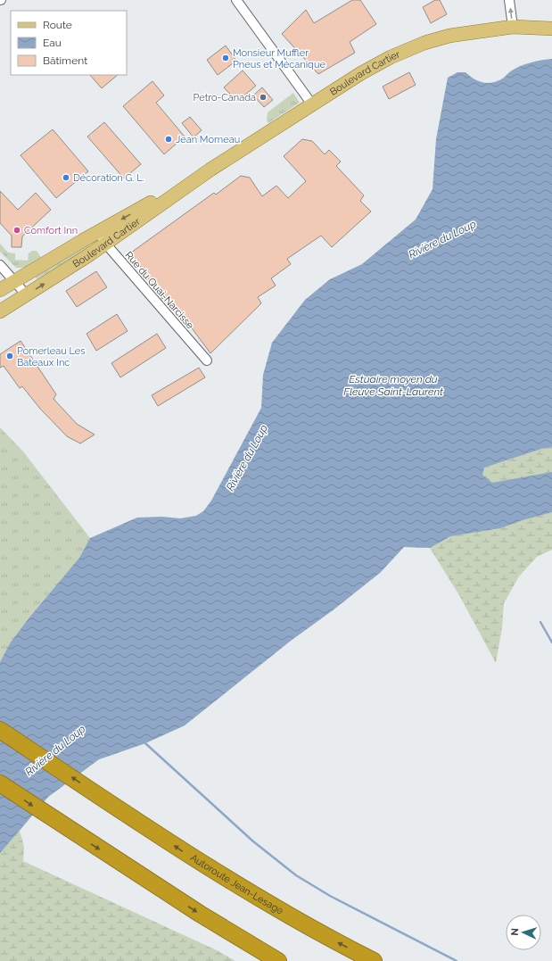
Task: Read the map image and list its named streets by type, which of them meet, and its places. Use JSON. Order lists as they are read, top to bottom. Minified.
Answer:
{"streets":{"highway":["Autoroute Jean-Lesage"],"main road":["Boulevard Cartier"],"street":["Rue du Quai-Narcisse"]},"crossings":[["Boulevard Cartier","Rue du Quai-Narcisse"]],"water":["Rivière du Loup","Estuaire moyen du Fleuve Saint-Laurent"],"places":["Monsieur Muffler Pneus et Mécanique","Petro-Canada","Jean Morneau","Décoration G. L.","Comfort Inn","Pomerleau Les Bateaux Inc"],"legend":["Route","Eau","Bâtiment"],"north":"left"}
